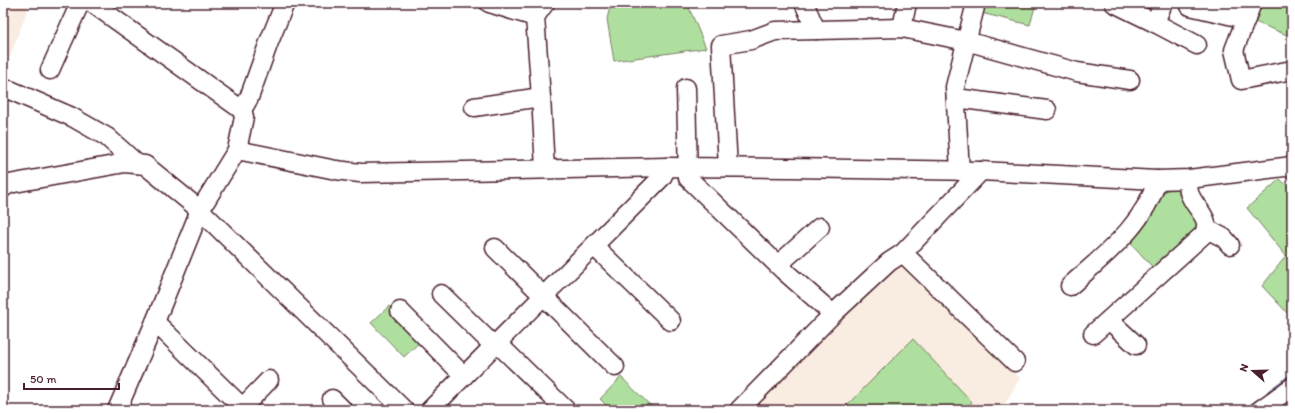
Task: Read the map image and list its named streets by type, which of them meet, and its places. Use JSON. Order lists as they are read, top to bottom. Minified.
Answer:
{"scale_bar":"50 m","north":"left"}
